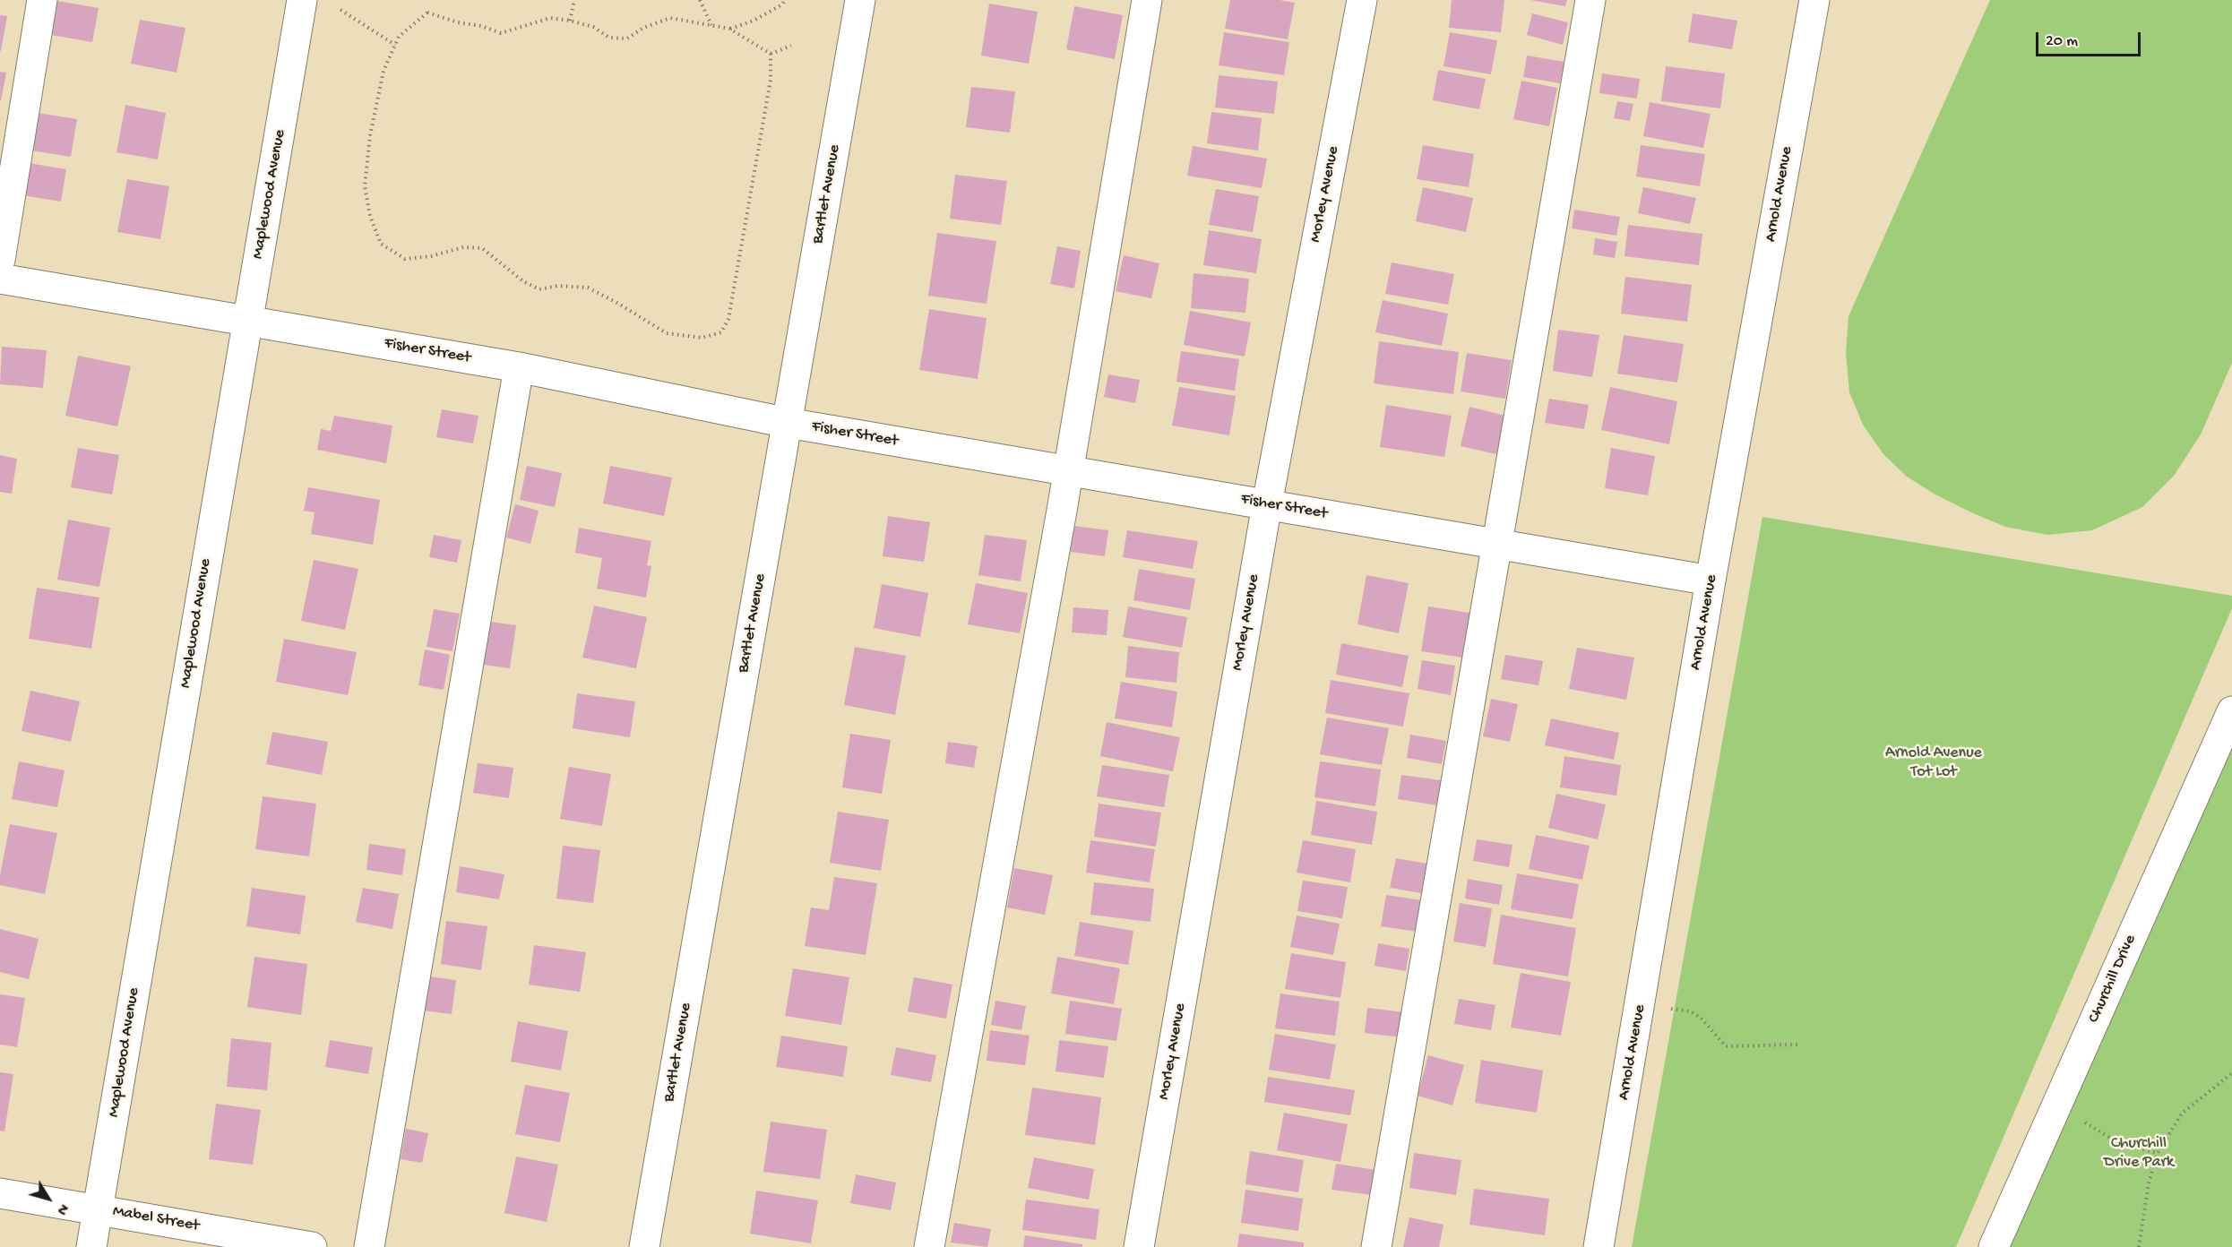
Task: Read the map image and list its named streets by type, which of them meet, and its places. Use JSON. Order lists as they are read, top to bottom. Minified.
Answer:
{"streets":{"street":["Maplewood Avenue","Bartlet Avenue","Morley Avenue","Arnold Avenue","Fisher Street","Churchill Drive","Mabel Street"]},"crossings":[["Maplewood Avenue","Fisher Street"],["Maplewood Avenue","Mabel Street"],["Bartlet Avenue","Fisher Street"],["Morley Avenue","Fisher Street"],["Arnold Avenue","Fisher Street"]],"parks":["Arnold Avenue Tot Lot","Churchill Drive Park"],"scale_bar":"20 m","north":"bottom right"}
